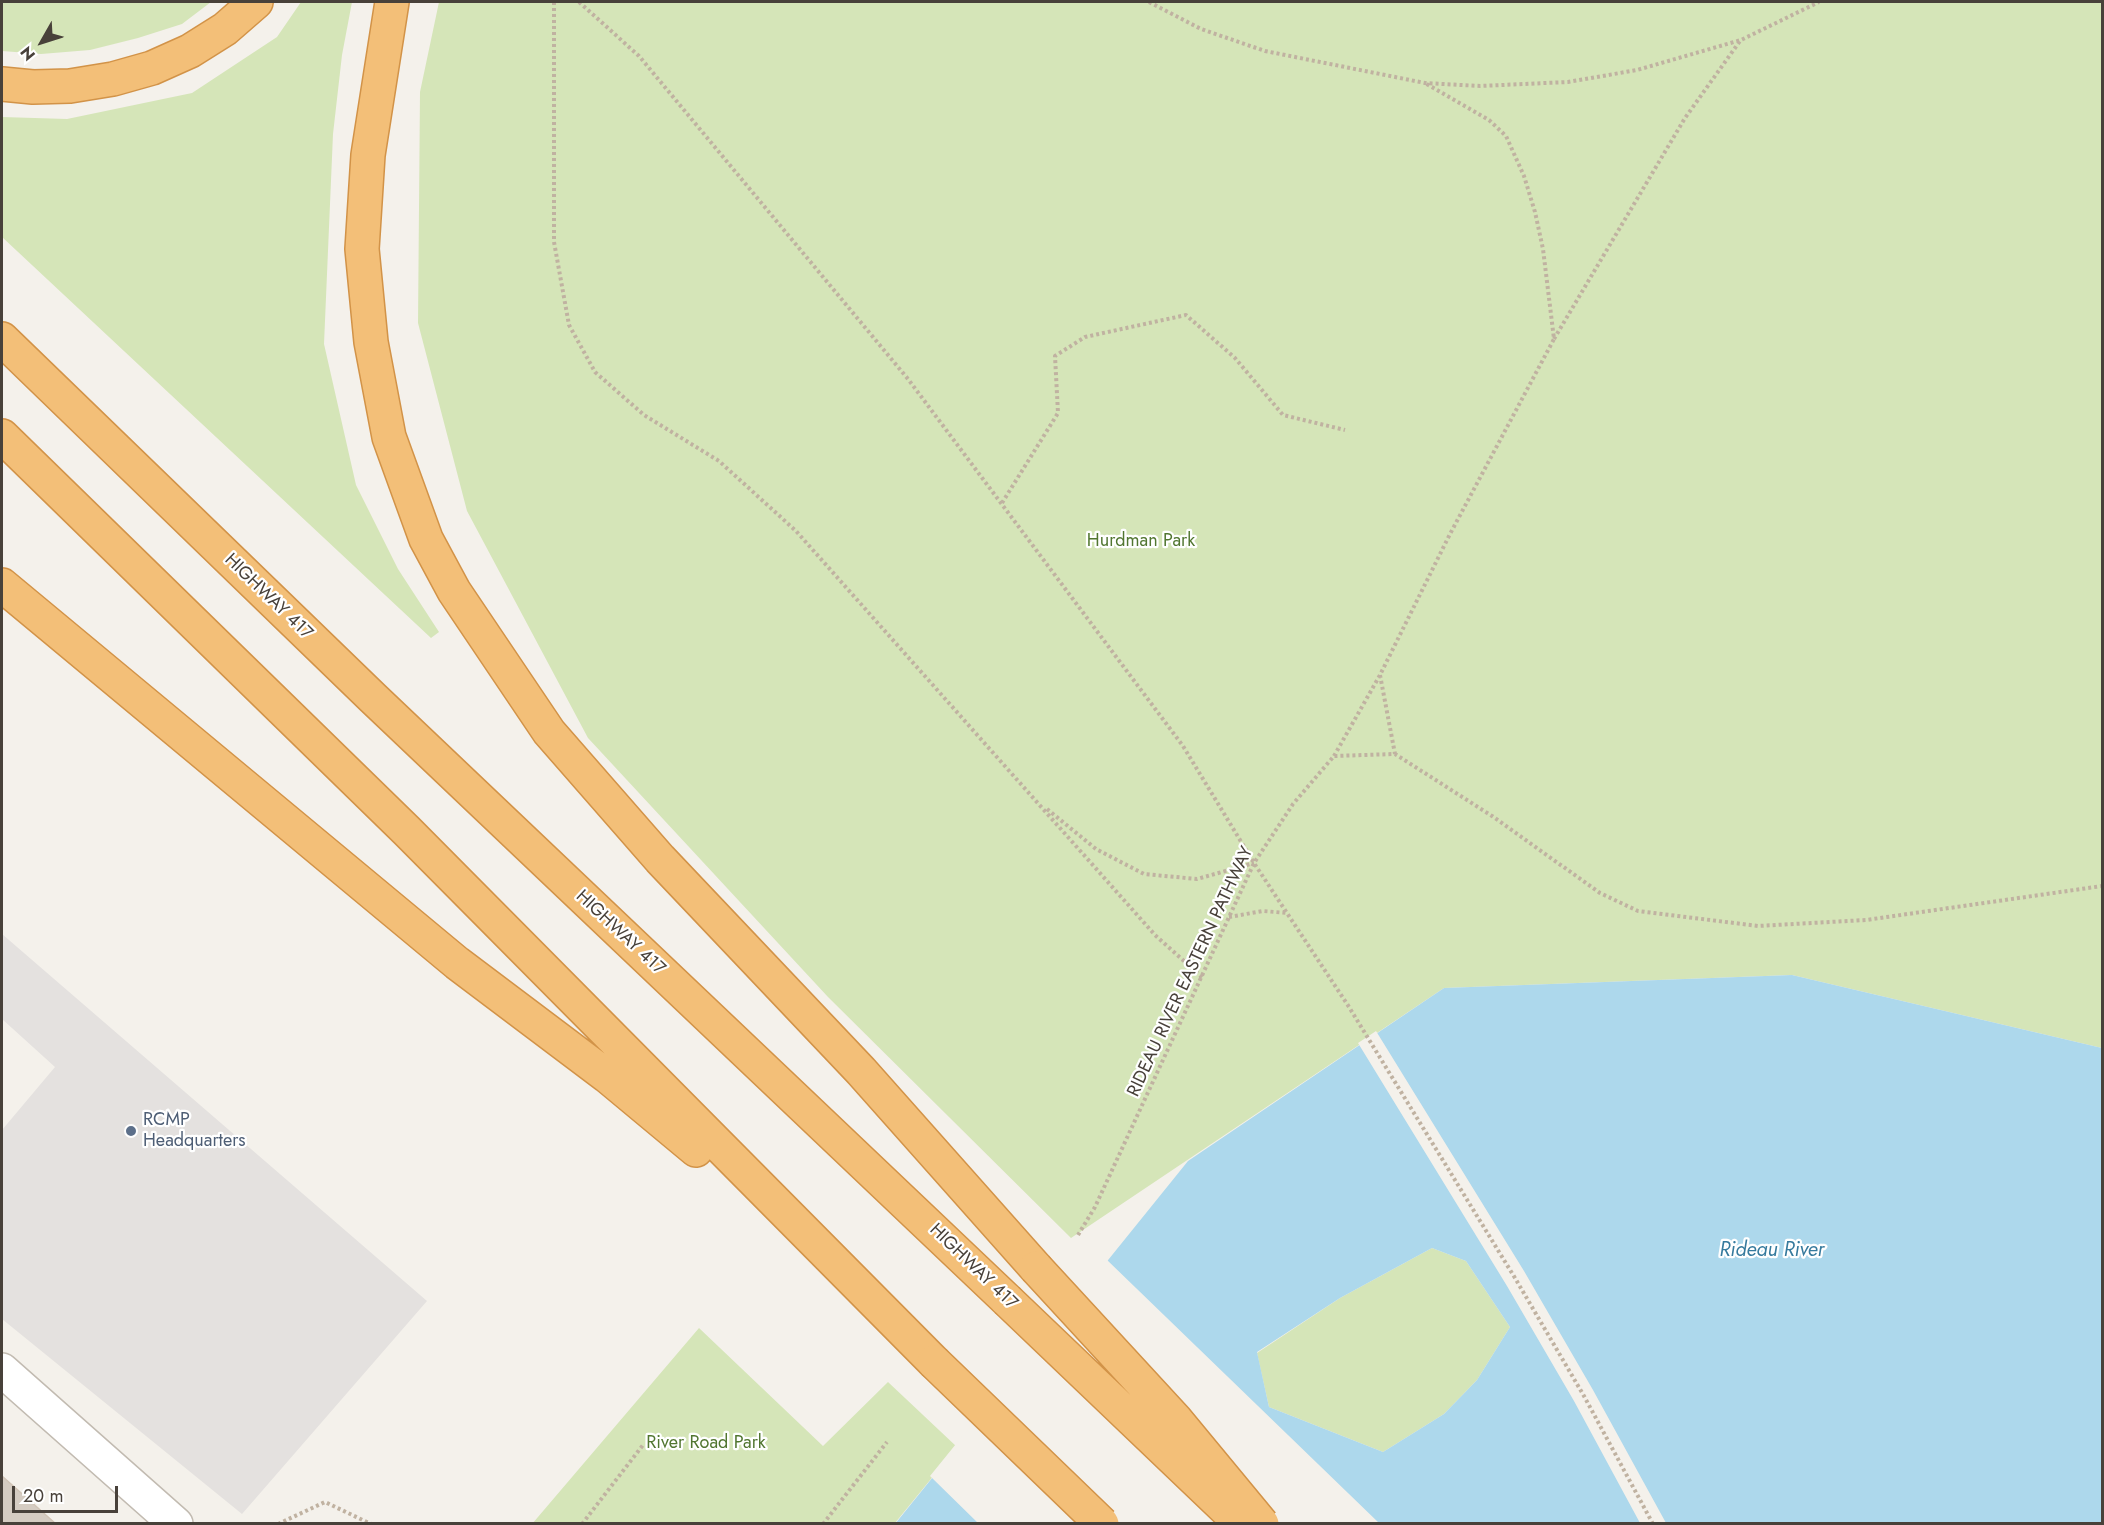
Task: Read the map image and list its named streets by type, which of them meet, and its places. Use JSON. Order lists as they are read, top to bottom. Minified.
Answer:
{"streets":{"highway":["HIGHWAY 417"],"path":["RIDEAU RIVER EASTERN PATHWAY"]},"water":["Rideau River"],"parks":["Hurdman Park","River Road Park"],"places":["RCMP Headquarters"],"scale_bar":"20 m","north":"bottom left"}
